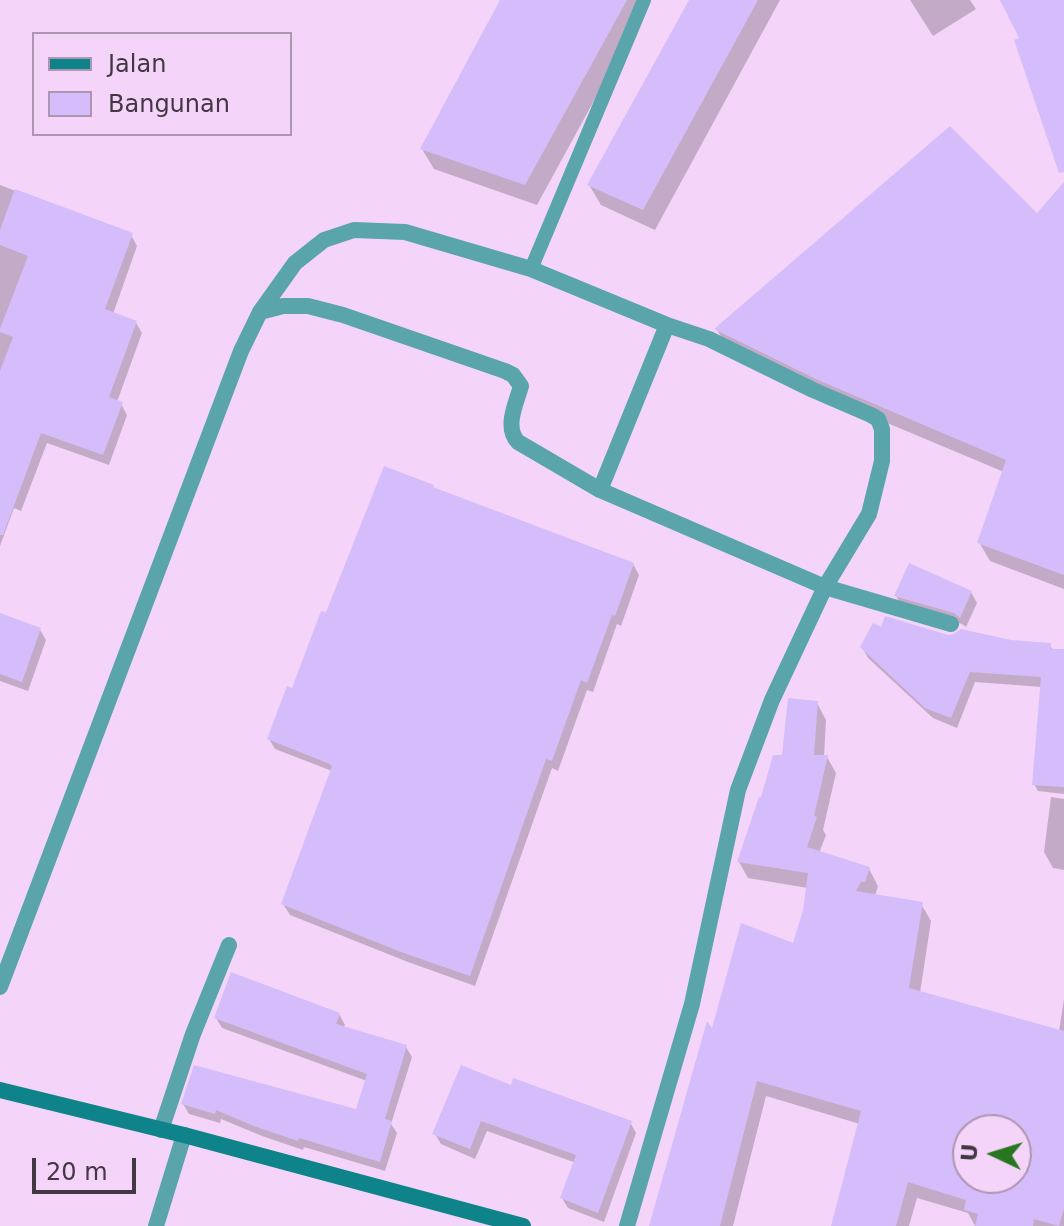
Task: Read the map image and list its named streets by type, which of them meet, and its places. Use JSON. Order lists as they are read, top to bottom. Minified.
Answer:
{"legend":["Jalan","Bangunan"],"scale_bar":"20 m","north":"left"}
